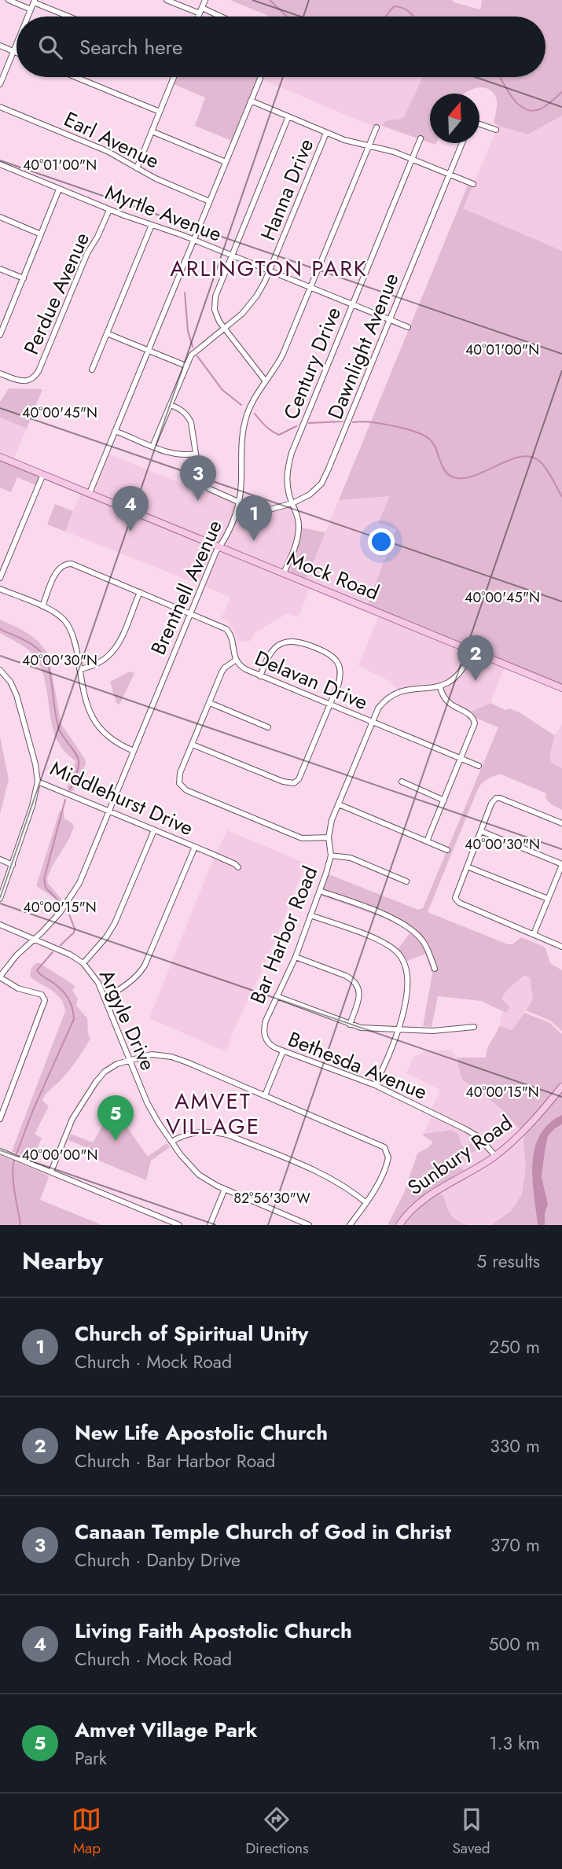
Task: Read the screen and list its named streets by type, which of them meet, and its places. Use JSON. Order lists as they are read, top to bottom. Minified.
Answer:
{"streets":{"main road":["Mock Road","Sunbury Road"],"street":["Earl Avenue","Hanna Drive","Myrtle Avenue","Perdue Avenue","Dawnlight Avenue","Century Drive","Brentnell Avenue","Delavan Drive","Middlehurst Drive","Bar Harbor Road","Argyle Drive","Bethesda Avenue"]},"crossings":[["Hanna Drive","Myrtle Avenue"],["Hanna Drive","Dawnlight Avenue"],["Myrtle Avenue","Perdue Avenue"],["Myrtle Avenue","Dawnlight Avenue"],["Myrtle Avenue","Century Drive"],["Myrtle Avenue","Brentnell Avenue"],["Dawnlight Avenue","Century Drive"],["Dawnlight Avenue","Brentnell Avenue"],["Century Drive","Mock Road"],["Mock Road","Brentnell Avenue"],["Brentnell Avenue","Delavan Drive"],["Brentnell Avenue","Middlehurst Drive"],["Brentnell Avenue","Argyle Drive"],["Delavan Drive","Bar Harbor Road"],["Bar Harbor Road","Bethesda Avenue"],["Bethesda Avenue","Sunbury Road"]],"districts":["ARLINGTON PARK","AMVET VILLAGE"],"north":"top","page":{"search":"Search here","pins":["3","4","1","2","5"],"heading":["Nearby","5 results"],"list":[{"mark":"1","name":"Church of Spiritual Unity","note":"Church · Mock Road","value":"250 m"},{"mark":"2","name":"New Life Apostolic Church","note":"Church · Bar Harbor Road","value":"330 m"},{"mark":"3","name":"Canaan Temple Church of God in Christ","note":"Church · Danby Drive","value":"370 m"},{"mark":"4","name":"Living Faith Apostolic Church","note":"Church · Mock Road","value":"500 m"},{"mark":"5","name":"Amvet Village Park","note":"Park","value":"1.3 km"}],"nav":["Map","Directions","Saved"]},"coordinates":["40°01'00\"N","40°00'45\"N","40°00'30\"N","40°00'15\"N","40°00'00\"N","82°56'30\"W"]}
